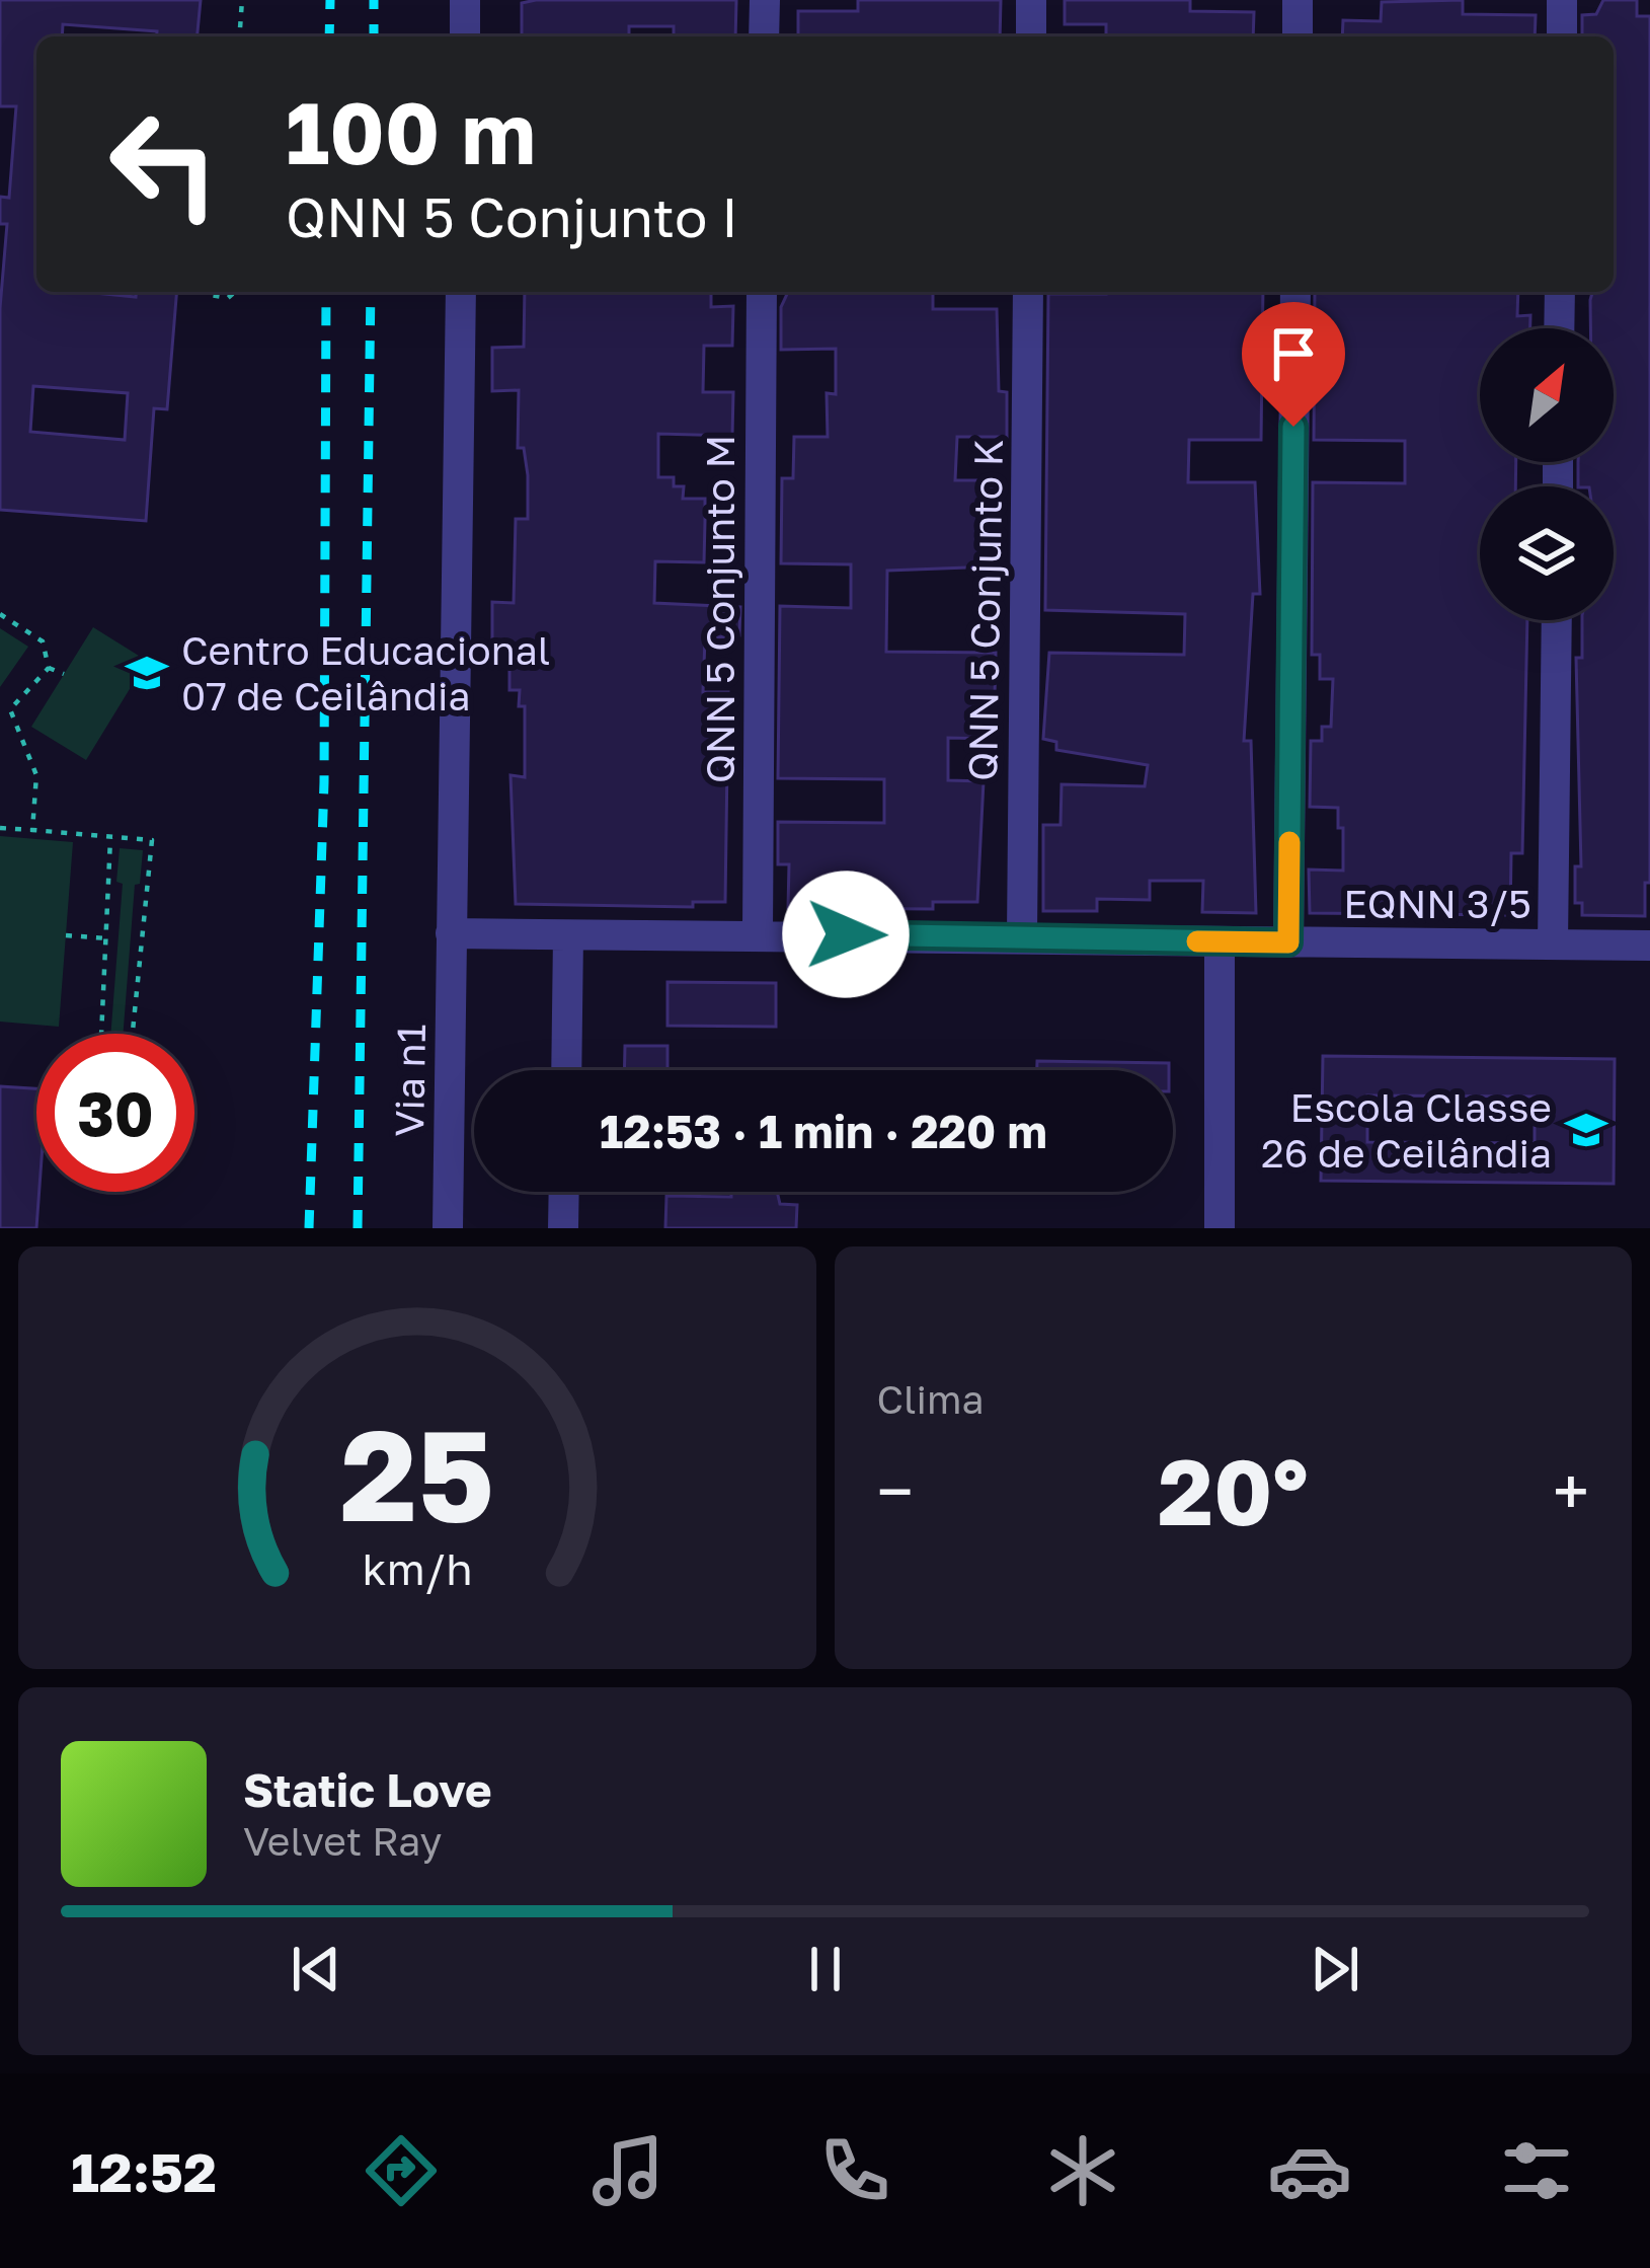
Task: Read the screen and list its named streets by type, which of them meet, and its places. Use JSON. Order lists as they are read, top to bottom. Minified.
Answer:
{"streets":{"street":["QNN 5 Conjunto M","QNN 5 Conjunto K","EQNN 3/5","Via n1"]},"crossings":[["QNN 5 Conjunto M","EQNN 3/5"],["QNN 5 Conjunto K","EQNN 3/5"],["EQNN 3/5","Via n1"]],"places":{"school or university":["Centro Educacional 07 de Ceilândia","Escola Classe 26 de Ceilândia"]},"north":"top right","page":{"turn":["100 m","QNN 5 Conjunto I"],"limit":"30","trip":"12:53 · 1 min · 220 m","tile":"Clima","heat":["−","20°","+"],"song":["Static Love","Velvet Ray"],"tabs":"12:52","gauge":["25","km/h"]}}
